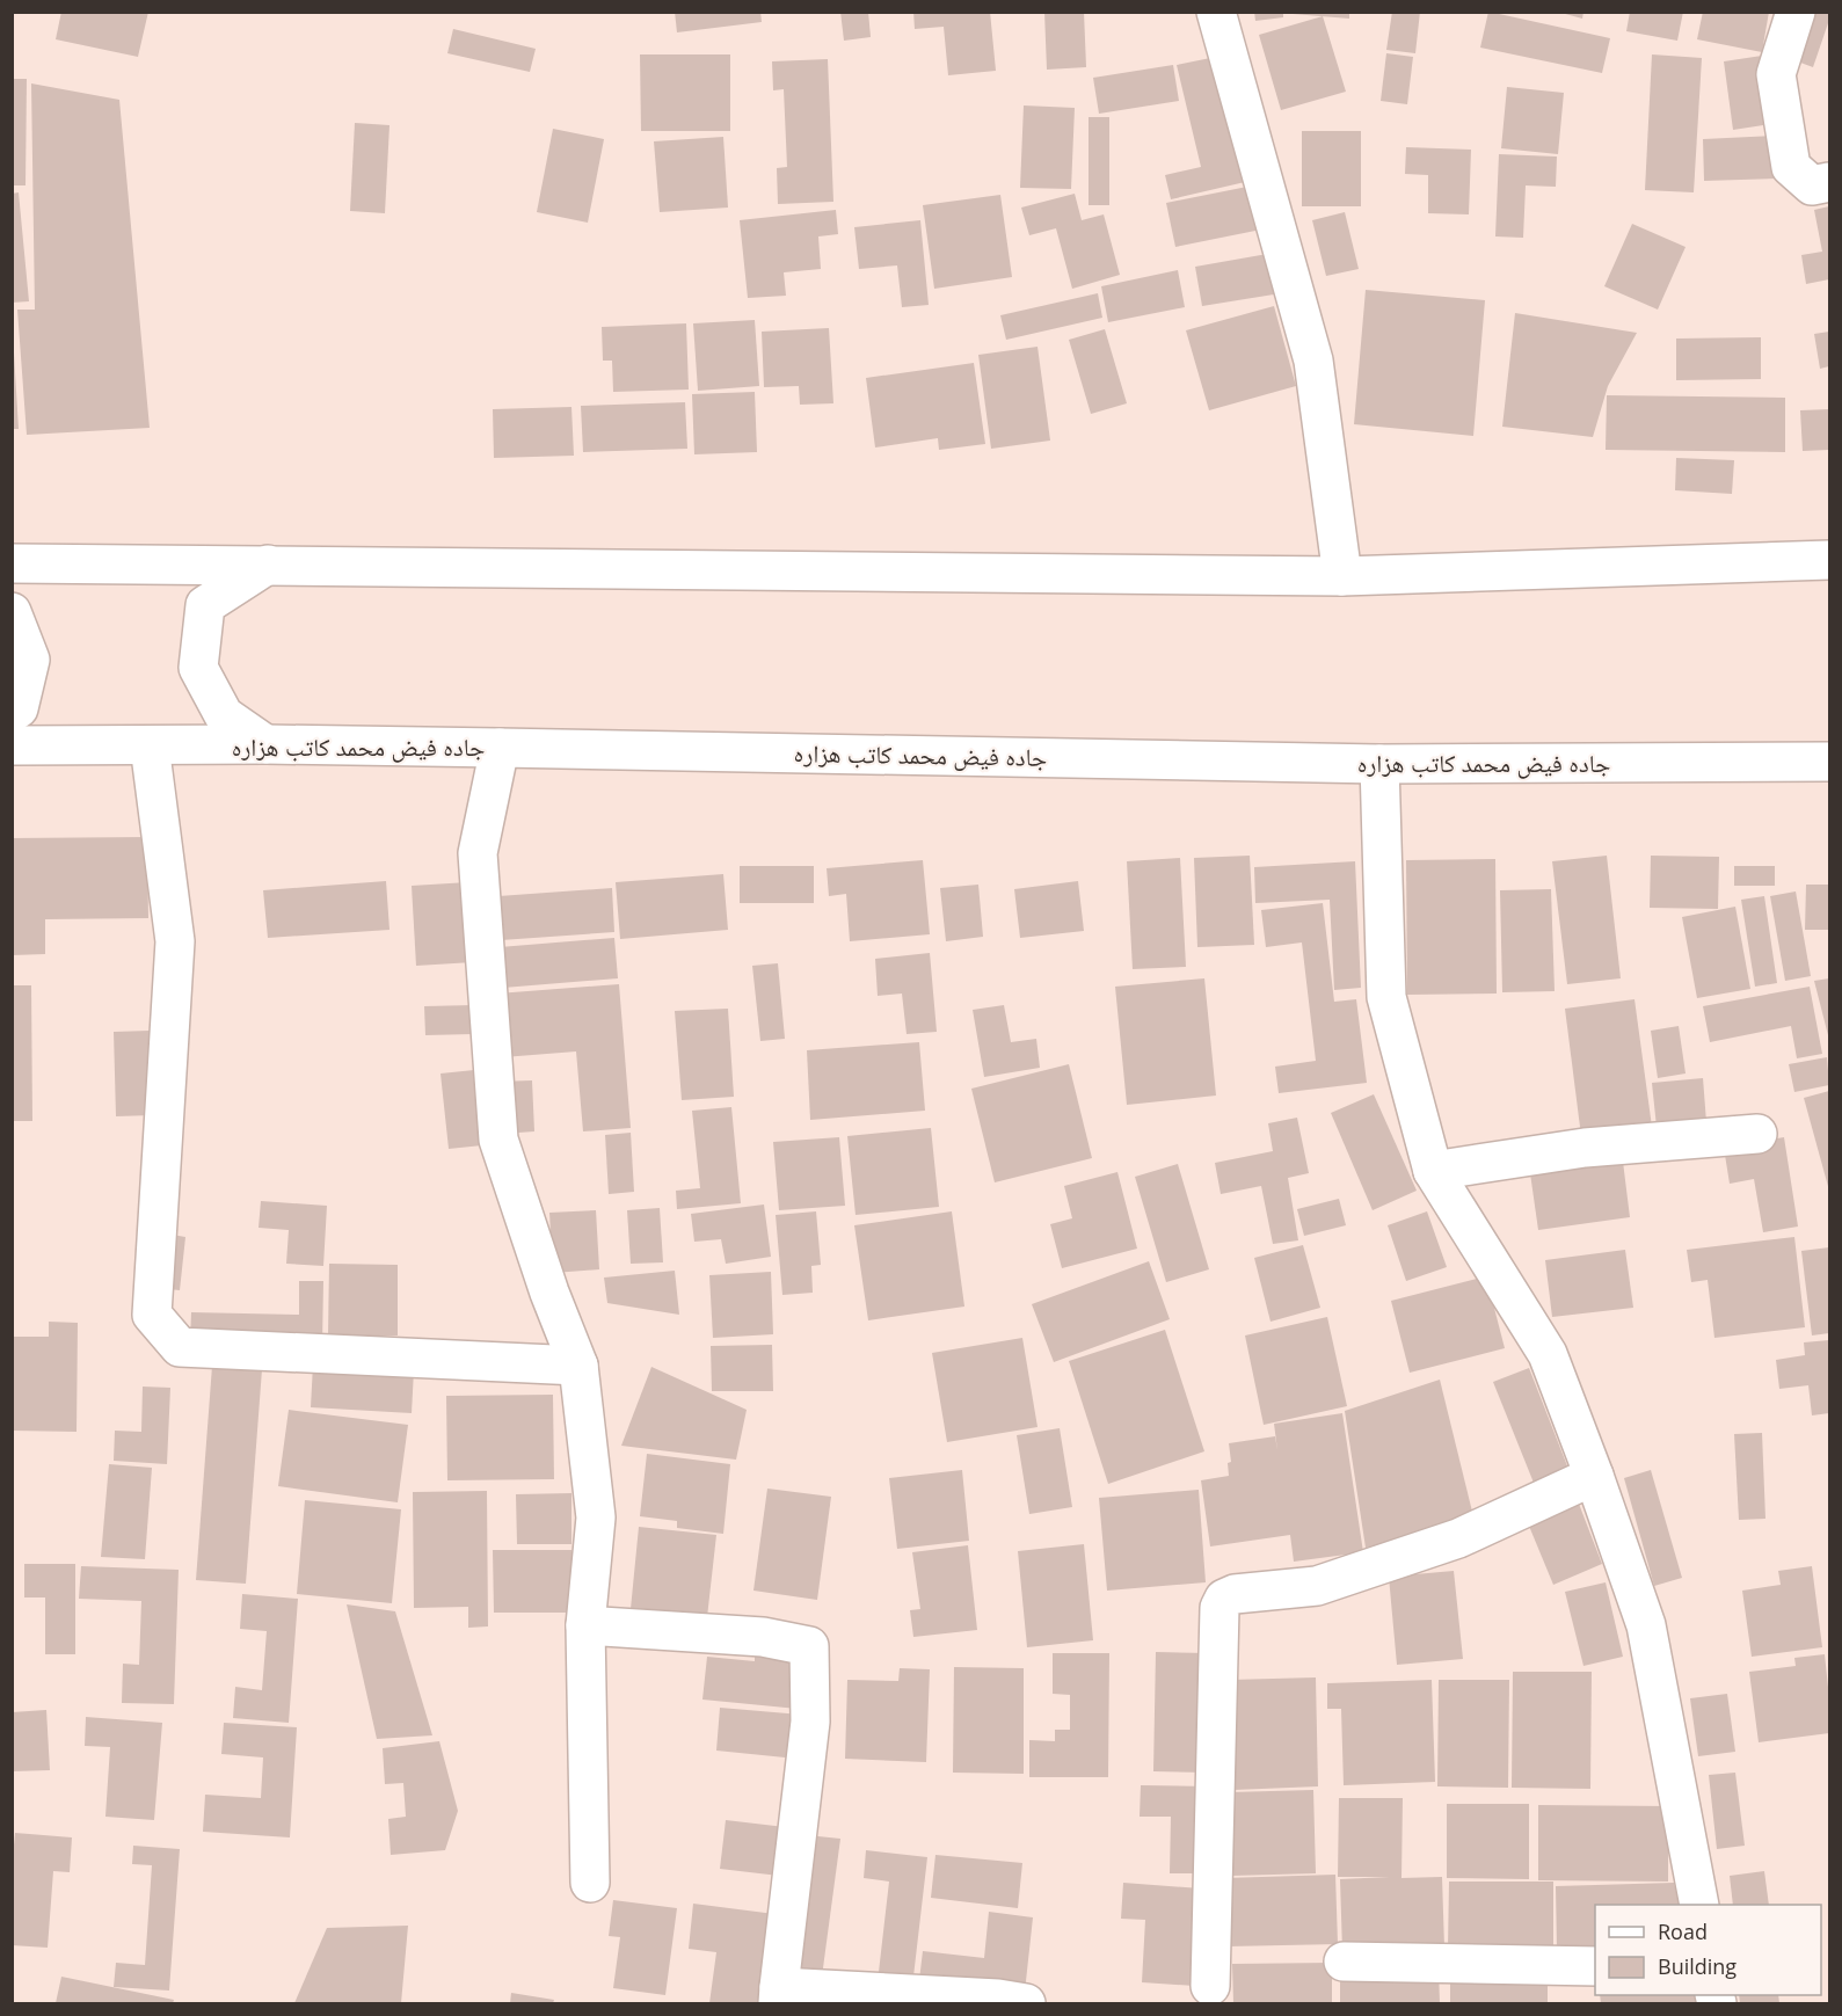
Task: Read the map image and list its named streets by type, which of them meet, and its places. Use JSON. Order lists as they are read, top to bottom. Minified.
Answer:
{"streets":{"street":["جاده فیض محمد کاتب هزاره"]},"legend":["Road","Building"]}
